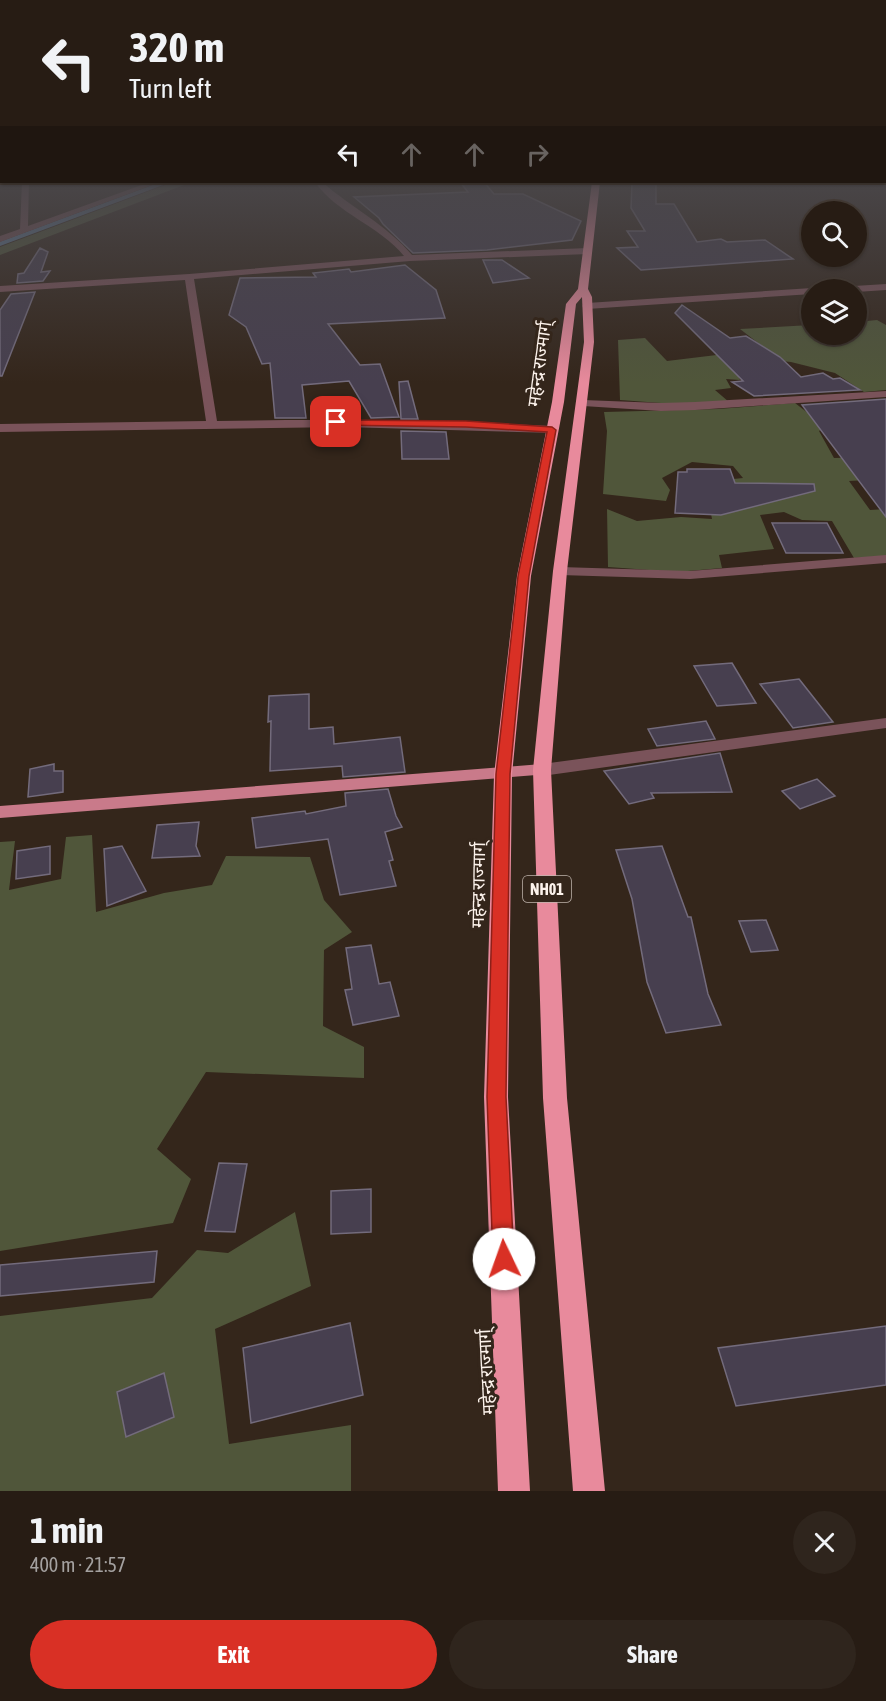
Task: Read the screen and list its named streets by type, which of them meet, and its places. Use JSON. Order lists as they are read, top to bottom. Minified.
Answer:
{"streets":{"highway":["महेन्द्र राज्मार्ग्","NH01"]},"page":{"turn":["320 m","Turn left"],"heading":["1 min","400 m · 21:57"],"buttons":["Exit","Share"]}}
